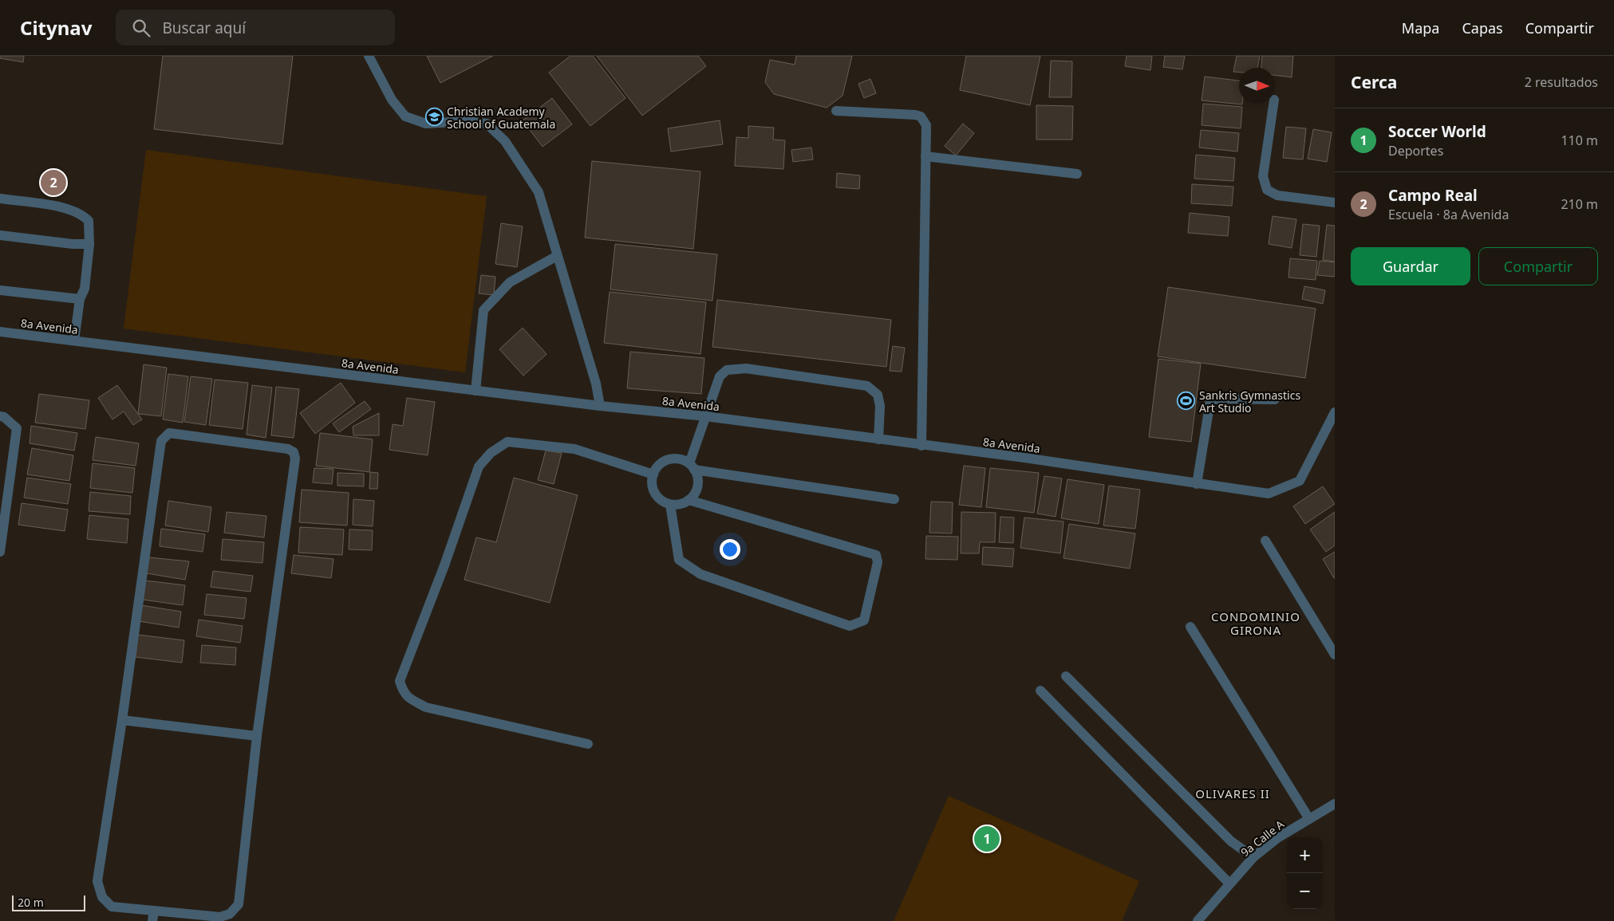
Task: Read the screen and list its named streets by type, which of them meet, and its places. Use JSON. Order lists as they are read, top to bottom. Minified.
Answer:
{"streets":{"street":["8a Avenida","9a Calle A"]},"districts":["CONDOMINIO GIRONA","OLIVARES II"],"places":{"school or university":["Christian Academy School of Guatemala"],"sports":["Sankris Gymnastics Art Studio"]},"scale_bar":"20 m","north":"right","page":{"header":"Citynav","search":"Buscar aquí","nav":["Mapa","Capas","Compartir"],"heading":["Cerca","2 resultados"],"list":[{"mark":"1","name":"Soccer World","note":"Deportes","value":"110 m"},{"mark":"2","name":"Campo Real","note":"Escuela · 8a Avenida","value":"210 m"}],"pins":["2","1"],"buttons":["Guardar","Compartir"],"map_buttons":["+","−"],"scale":"20 m"}}
